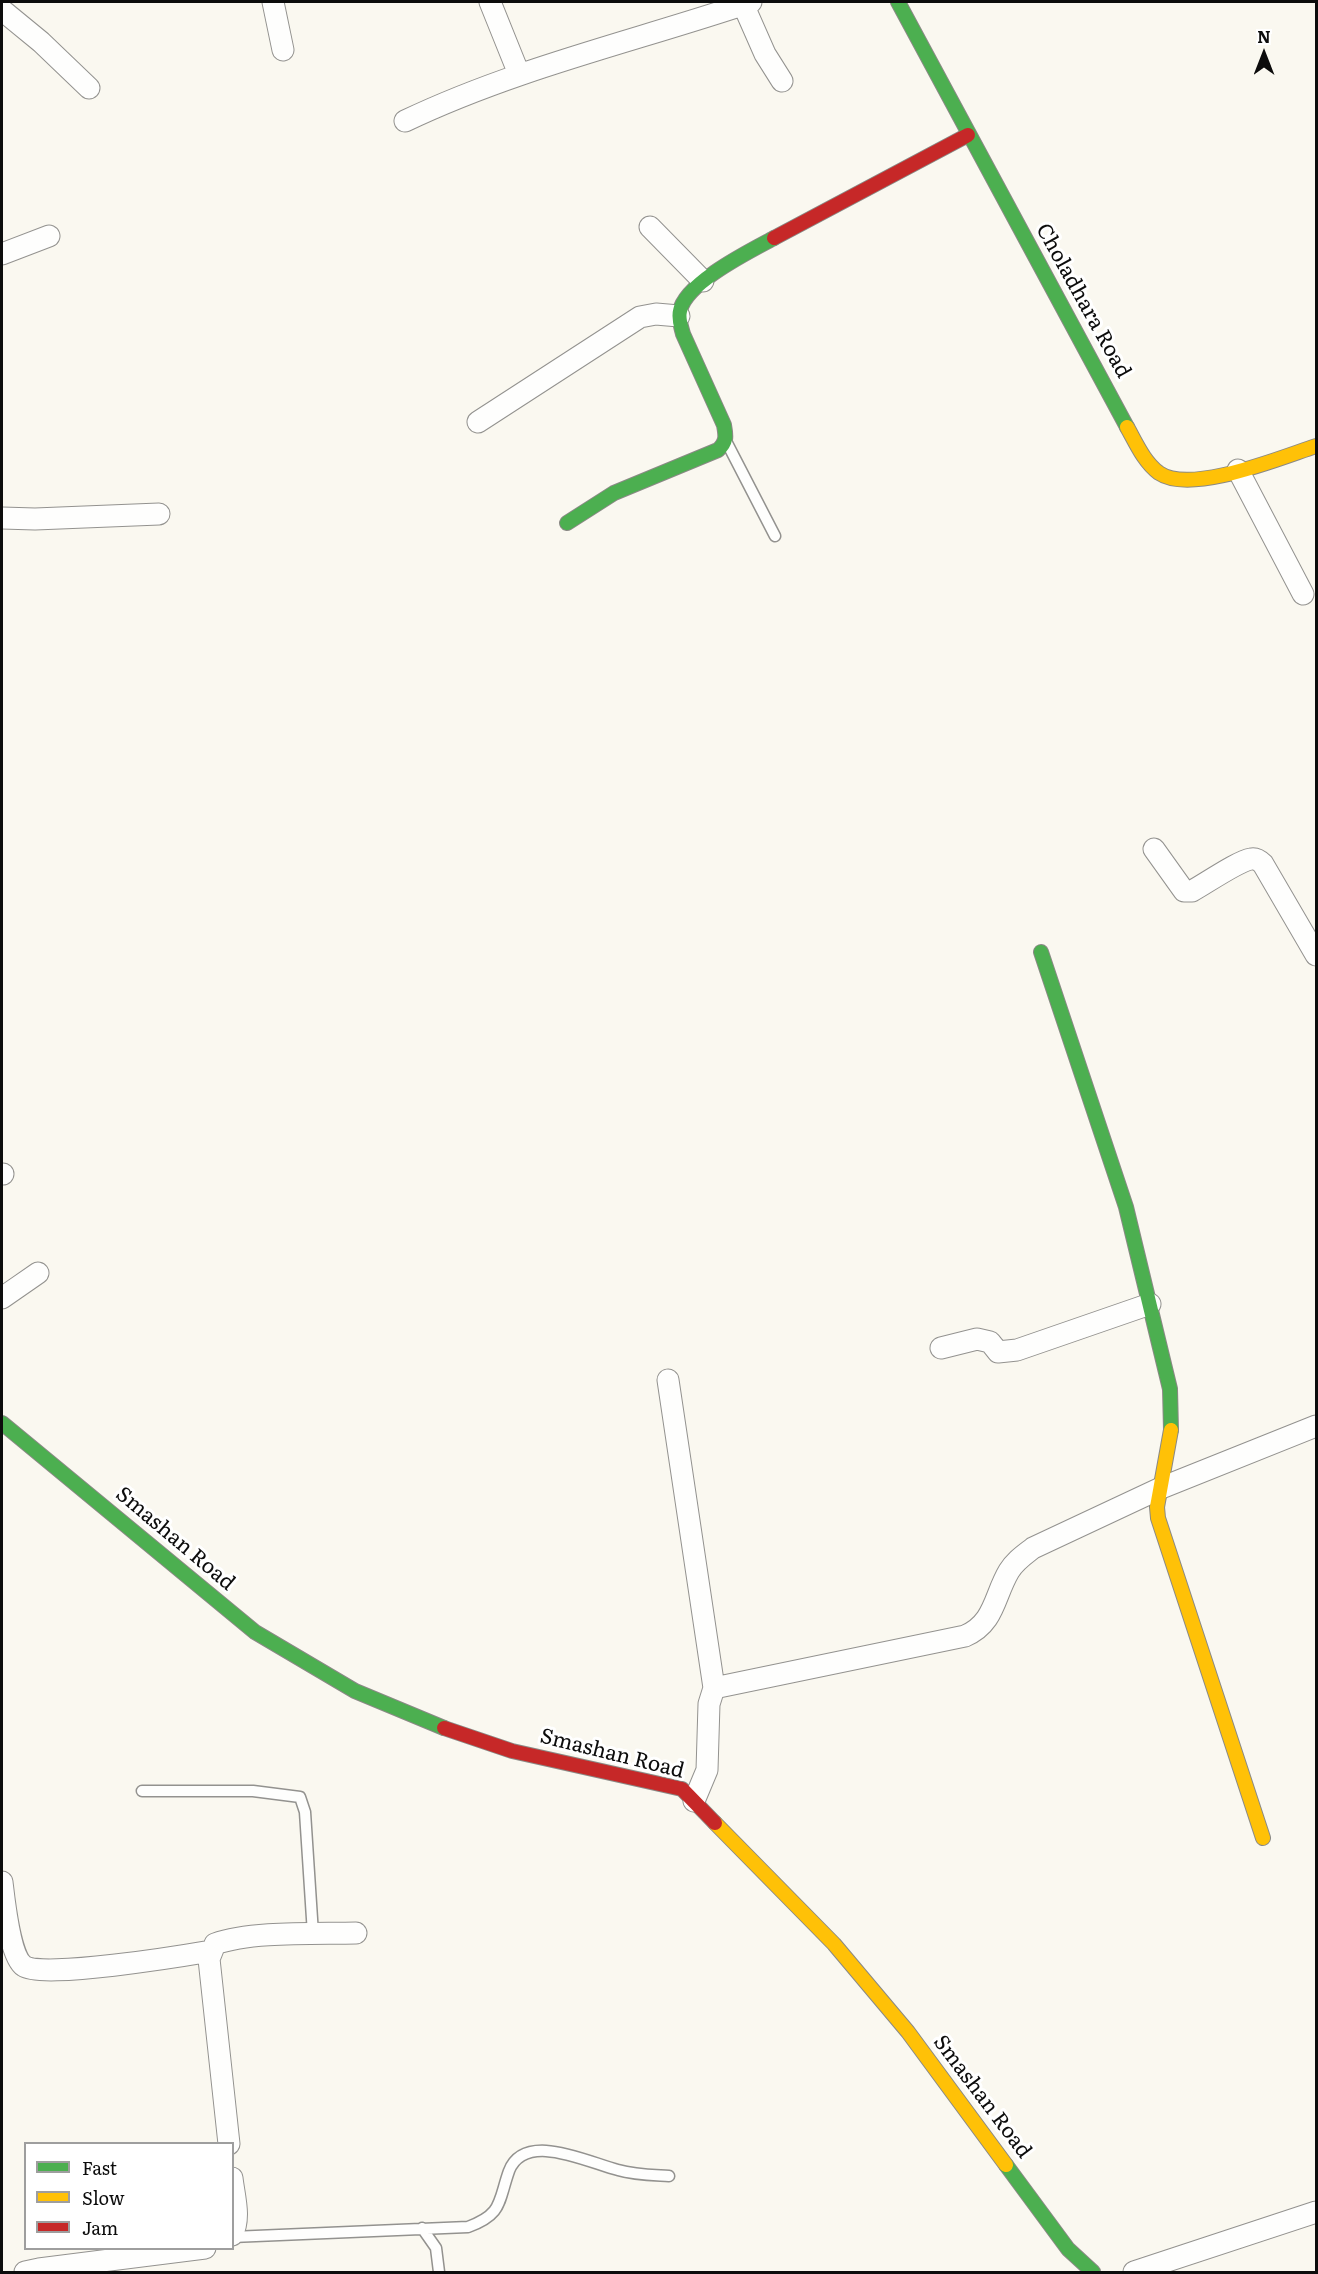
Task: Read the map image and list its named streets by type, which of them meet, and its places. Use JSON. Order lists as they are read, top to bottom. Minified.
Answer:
{"streets":{"street":["Choladhara Road","Smashan Road"]},"legend":["Fast","Slow","Jam"],"north":"top"}
